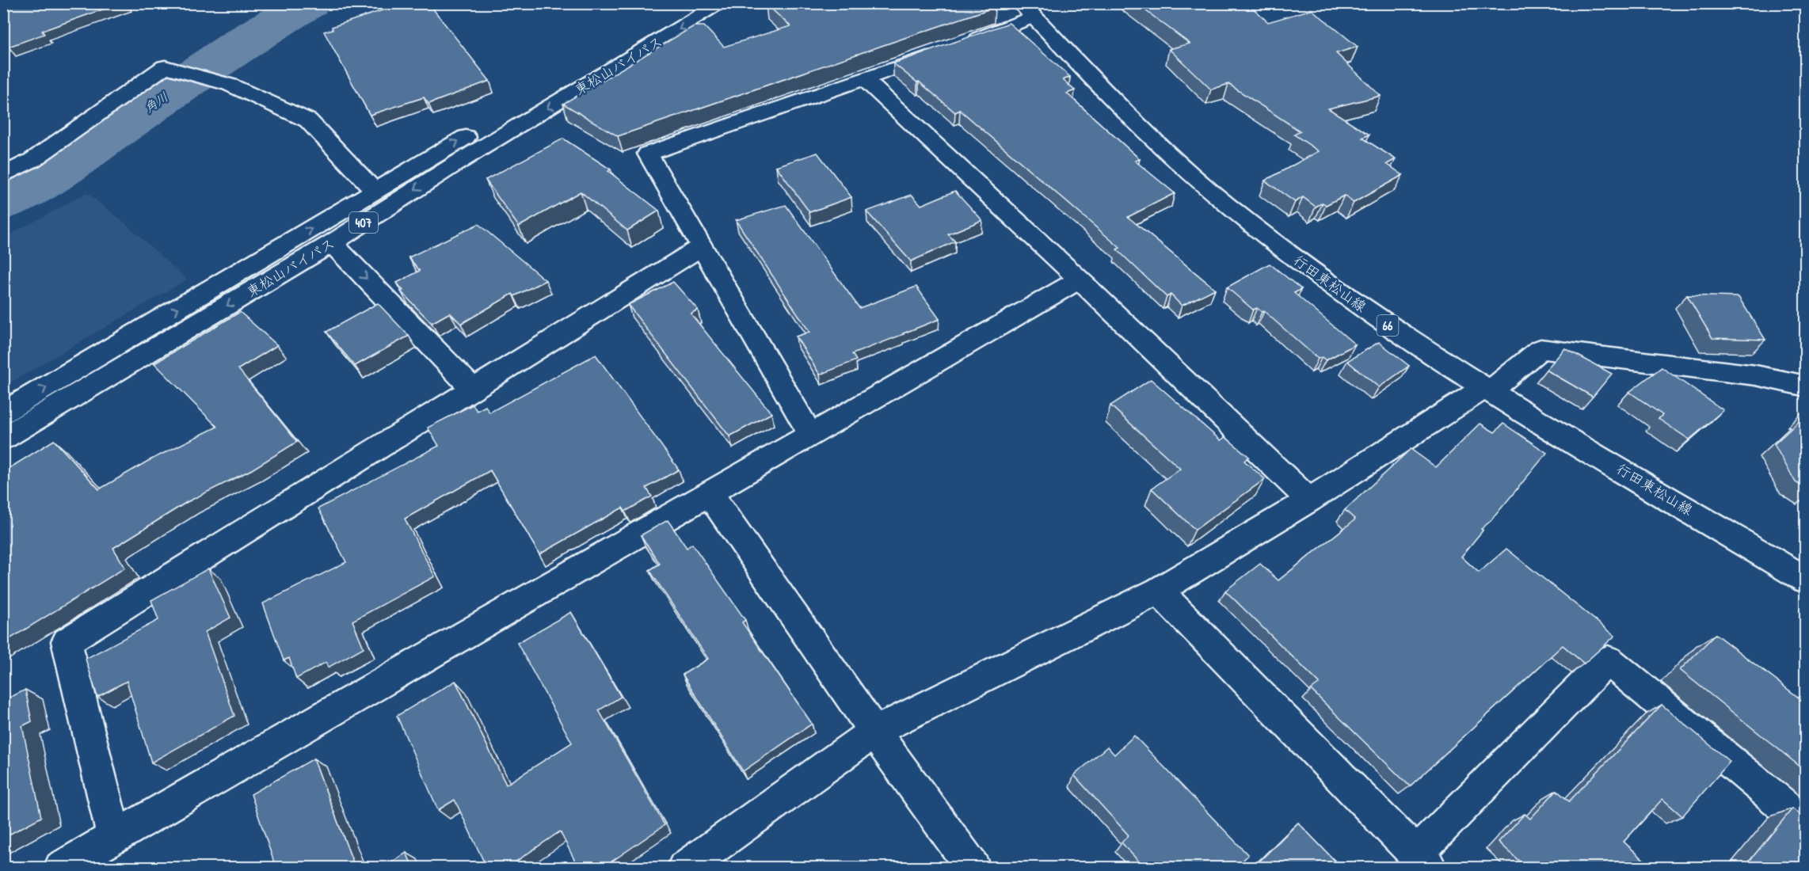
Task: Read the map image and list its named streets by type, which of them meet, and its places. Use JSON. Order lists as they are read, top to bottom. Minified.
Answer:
{"streets":{"main road":["東松山バイパス","407","行田東松山線","66"]},"water":["角川"]}
